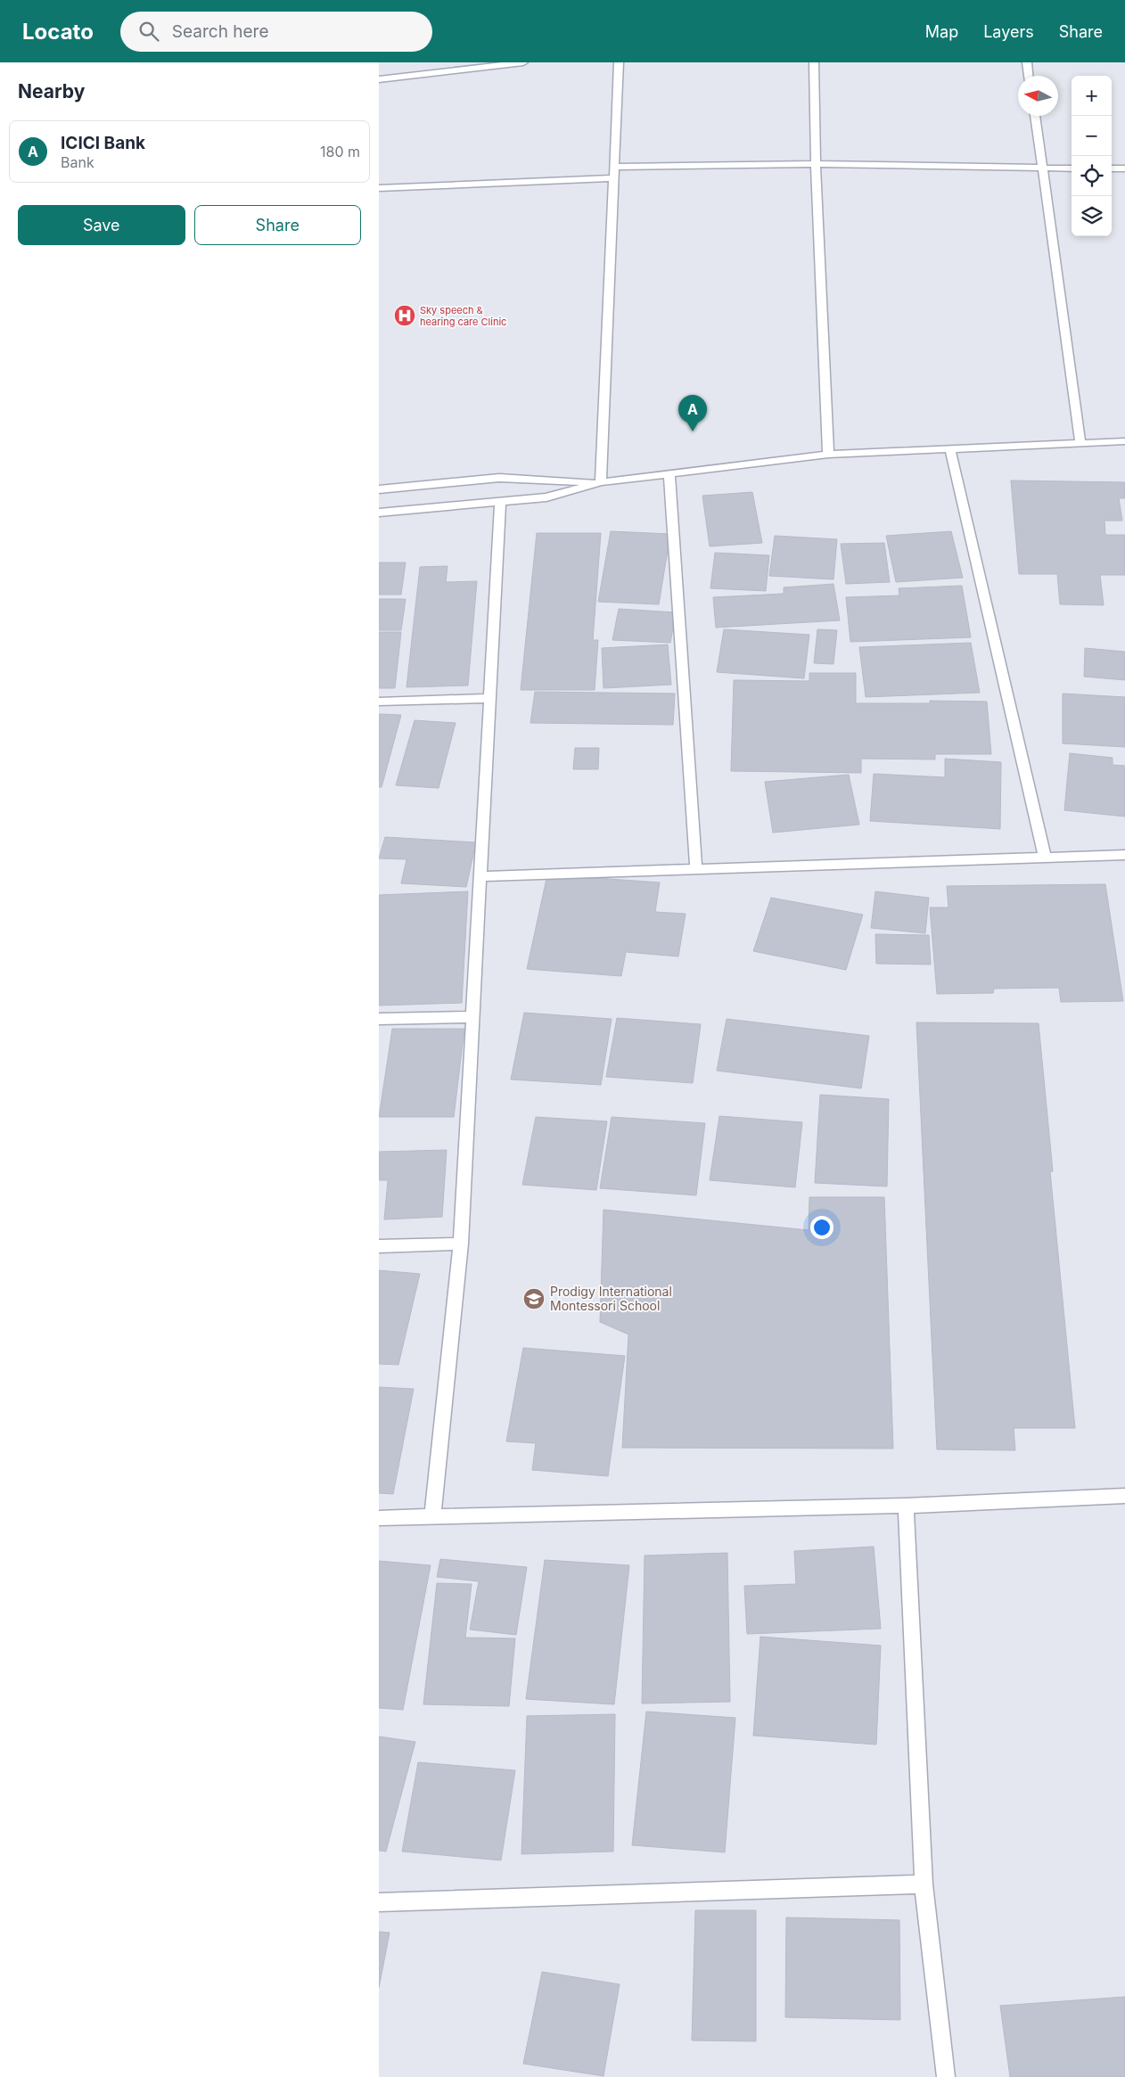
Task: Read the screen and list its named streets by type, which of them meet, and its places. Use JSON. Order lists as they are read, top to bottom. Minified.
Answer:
{"places":{"hospital":["Sky speech & hearing care Clinic"],"school or university":["Prodigy International Montessori School"]},"north":"left","page":{"header":"Locato","search":"Search here","nav":["Map","Layers","Share"],"heading":"Nearby","map_buttons":["+","−"],"list":[{"mark":"A","name":"ICICI Bank","note":"Bank","value":"180 m"}],"buttons":["Save","Share"],"pins":"A"}}
